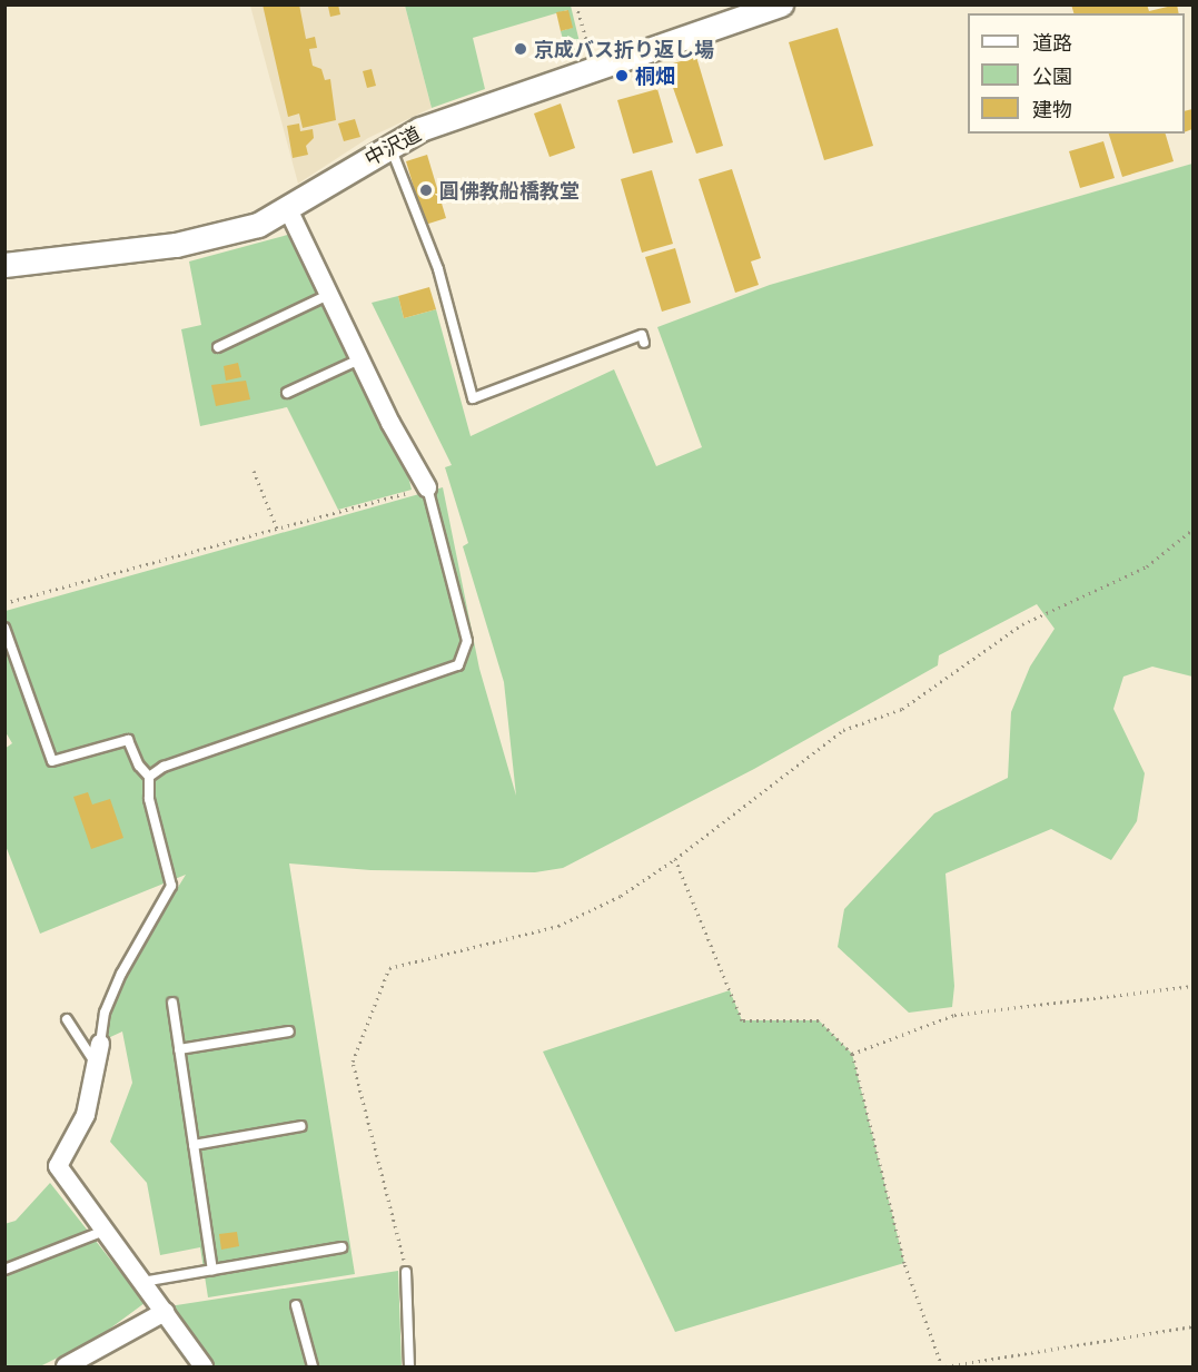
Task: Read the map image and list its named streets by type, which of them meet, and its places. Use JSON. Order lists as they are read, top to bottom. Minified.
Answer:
{"streets":{"street":["中沢道"]},"places":["京成バス折り返し場","桐畑","圓佛教船橋教堂"],"legend":["道路","公園","建物"]}
